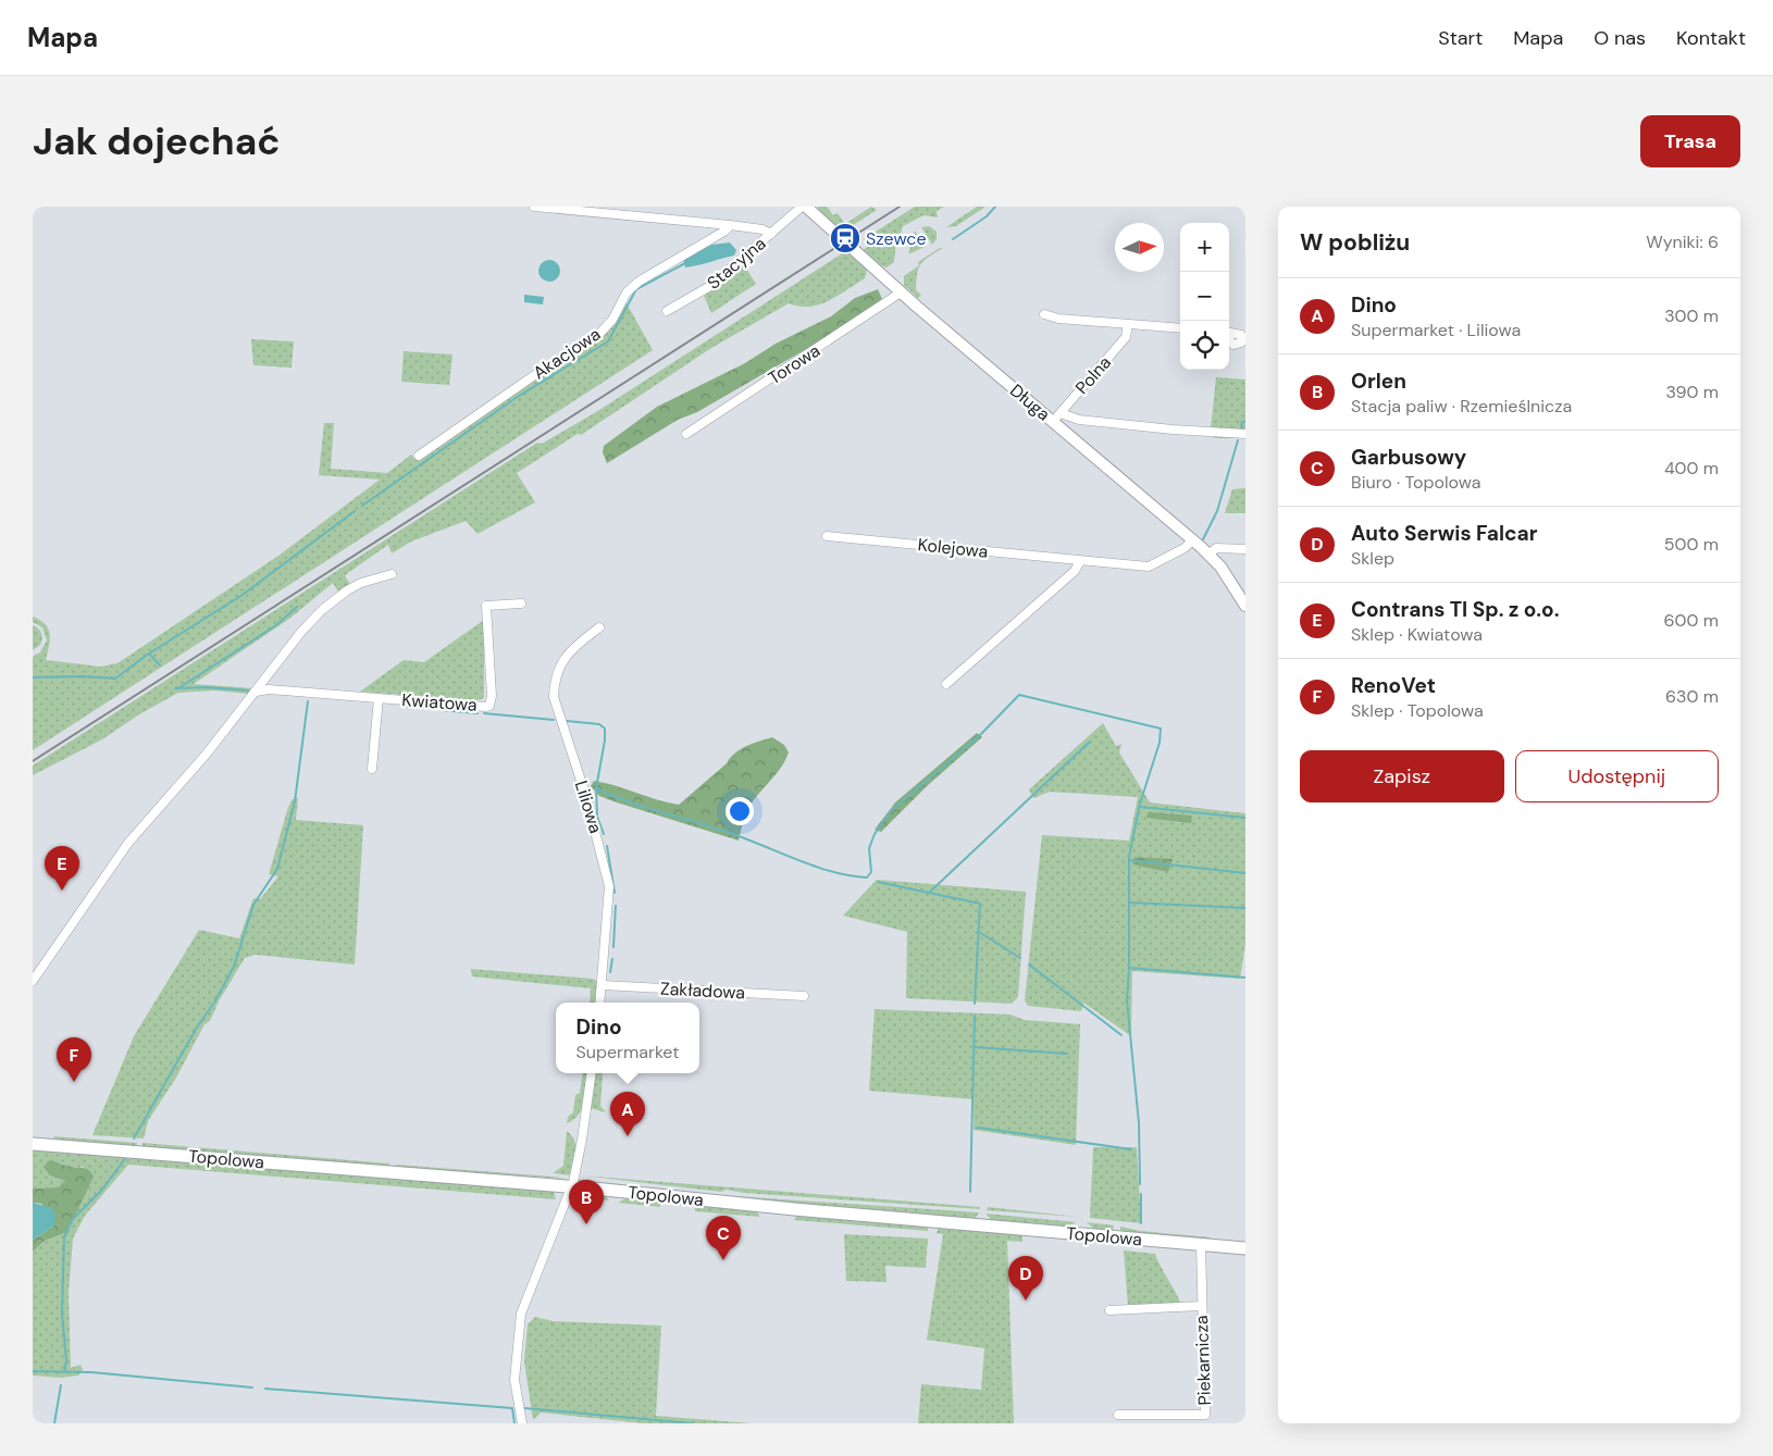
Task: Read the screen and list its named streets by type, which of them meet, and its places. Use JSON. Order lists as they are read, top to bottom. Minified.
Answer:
{"streets":{"main road":["Topolowa"],"street":["Stacyjna","Akacjowa","Torowa","Polna","Długa","Kolejowa","Kwiatowa","Liliowa","Zakładowa","Piekarnicza"]},"crossings":[["Torowa","Długa"],["Polna","Długa"],["Długa","Kolejowa"],["Liliowa","Zakładowa"],["Topolowa","Piekarnicza"]],"places":{"station":["Szewce"]},"north":"right","page":{"header":"Mapa","nav":["Start","Mapa","O nas","Kontakt"],"buttons":["Trasa",["Zapisz","Udostępnij"]],"title":"Jak dojechać","heading":["W pobliżu","Wyniki: 6"],"map_buttons":["+","−"],"list":[{"mark":"A","name":"Dino","note":"Supermarket · Liliowa","value":"300 m"},{"mark":"B","name":"Orlen","note":"Stacja paliw · Rzemieślnicza","value":"390 m"},{"mark":"C","name":"Garbusowy","note":"Biuro · Topolowa","value":"400 m"},{"mark":"D","name":"Auto Serwis Falcar","note":"Sklep","value":"500 m"},{"mark":"E","name":"Contrans TI Sp. z o.o.","note":"Sklep · Kwiatowa","value":"600 m"},{"mark":"F","name":"RenoVet","note":"Sklep · Topolowa","value":"630 m"}],"pins":["E","F","A","B","C","D"],"popup":["Dino","Supermarket"]}}
